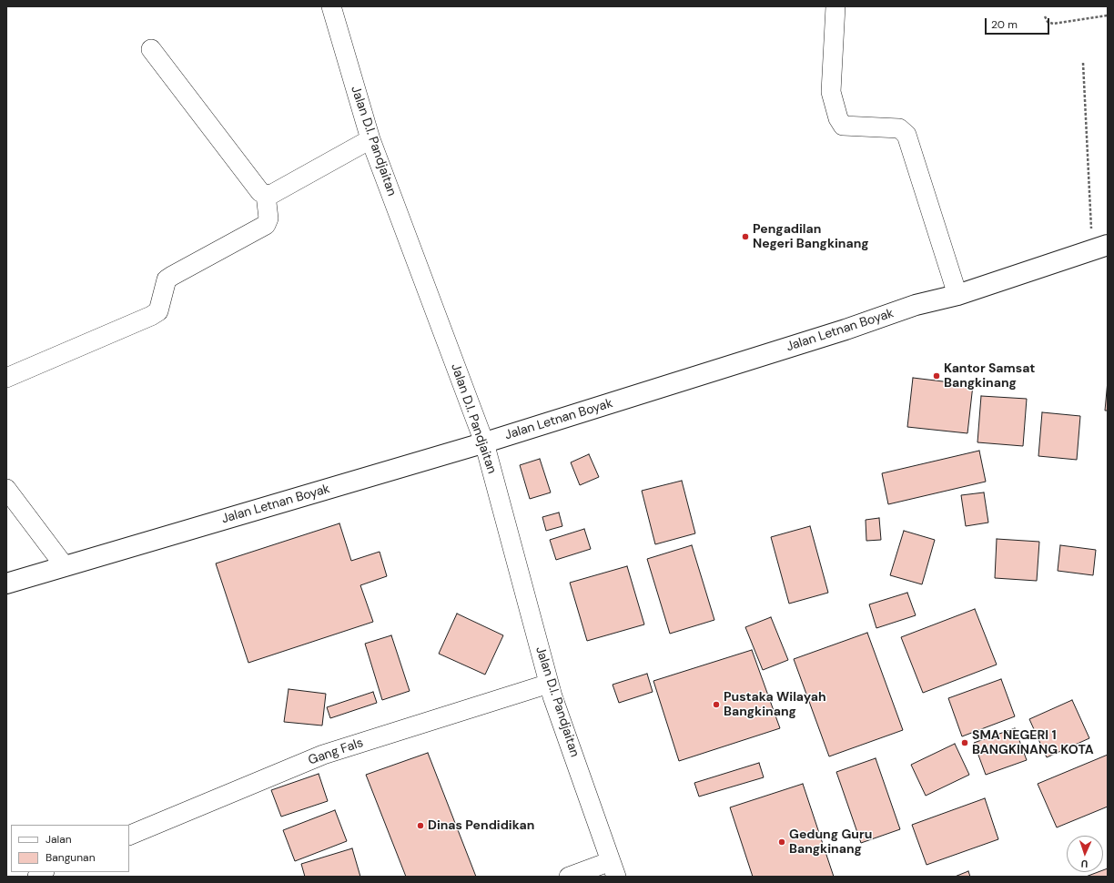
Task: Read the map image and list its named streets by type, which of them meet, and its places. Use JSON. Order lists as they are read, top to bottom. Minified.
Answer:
{"streets":{"street":["Jalan D.I. Pandjaitan","Jalan Letnan Boyak","Gang Fals"]},"crossings":[["Jalan D.I. Pandjaitan","Jalan Letnan Boyak"],["Jalan D.I. Pandjaitan","Gang Fals"]],"places":["Pengadilan Negeri Bangkinang","Kantor Samsat Bangkinang","Pustaka Wilayah Bangkinang","SMA NEGERI 1 BANGKINANG KOTA","Dinas Pendidikan","Gedung Guru Bangkinang"],"legend":["Jalan","Bangunan"],"scale_bar":"20 m","north":"bottom"}
